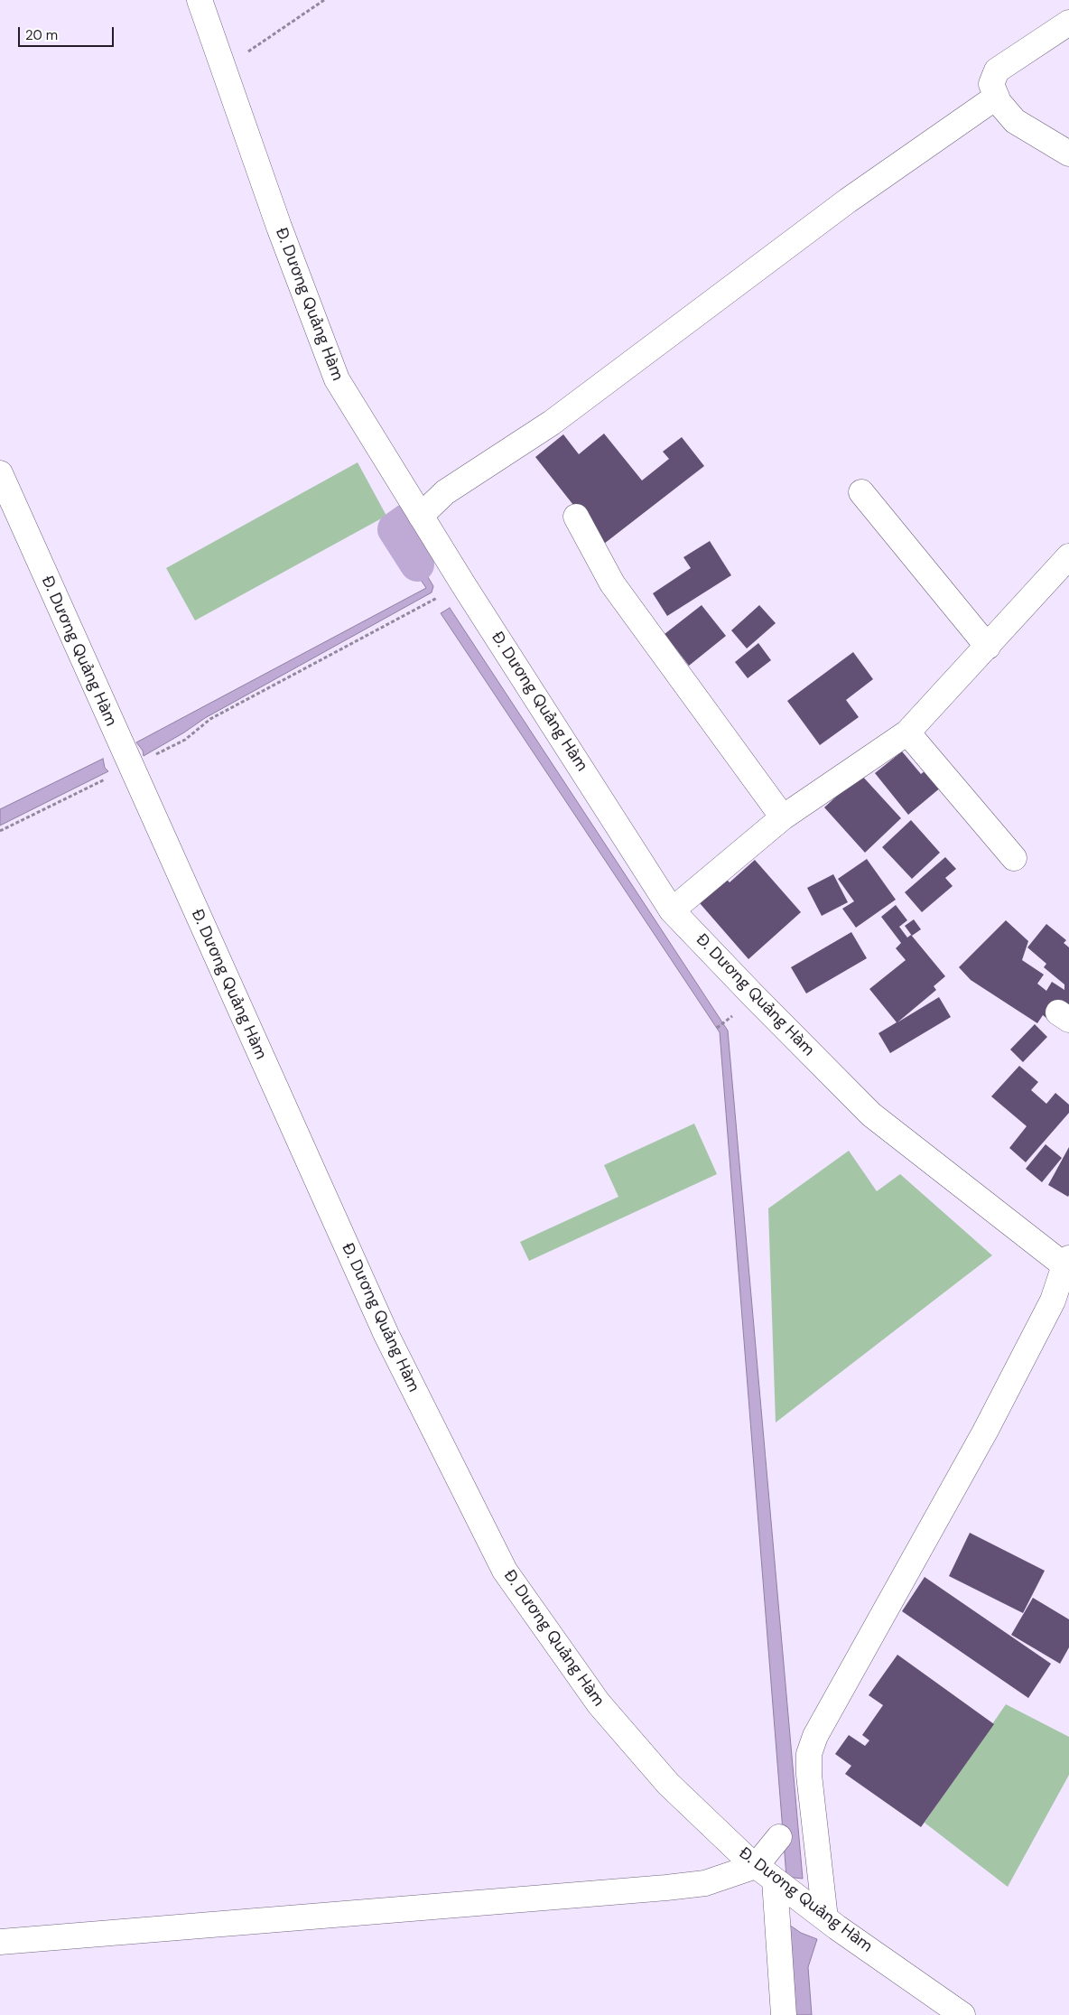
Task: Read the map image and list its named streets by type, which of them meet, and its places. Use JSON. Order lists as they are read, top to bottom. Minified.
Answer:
{"streets":{"street":["Đ. Dương Quảng Hàm"]},"scale_bar":"20 m"}
